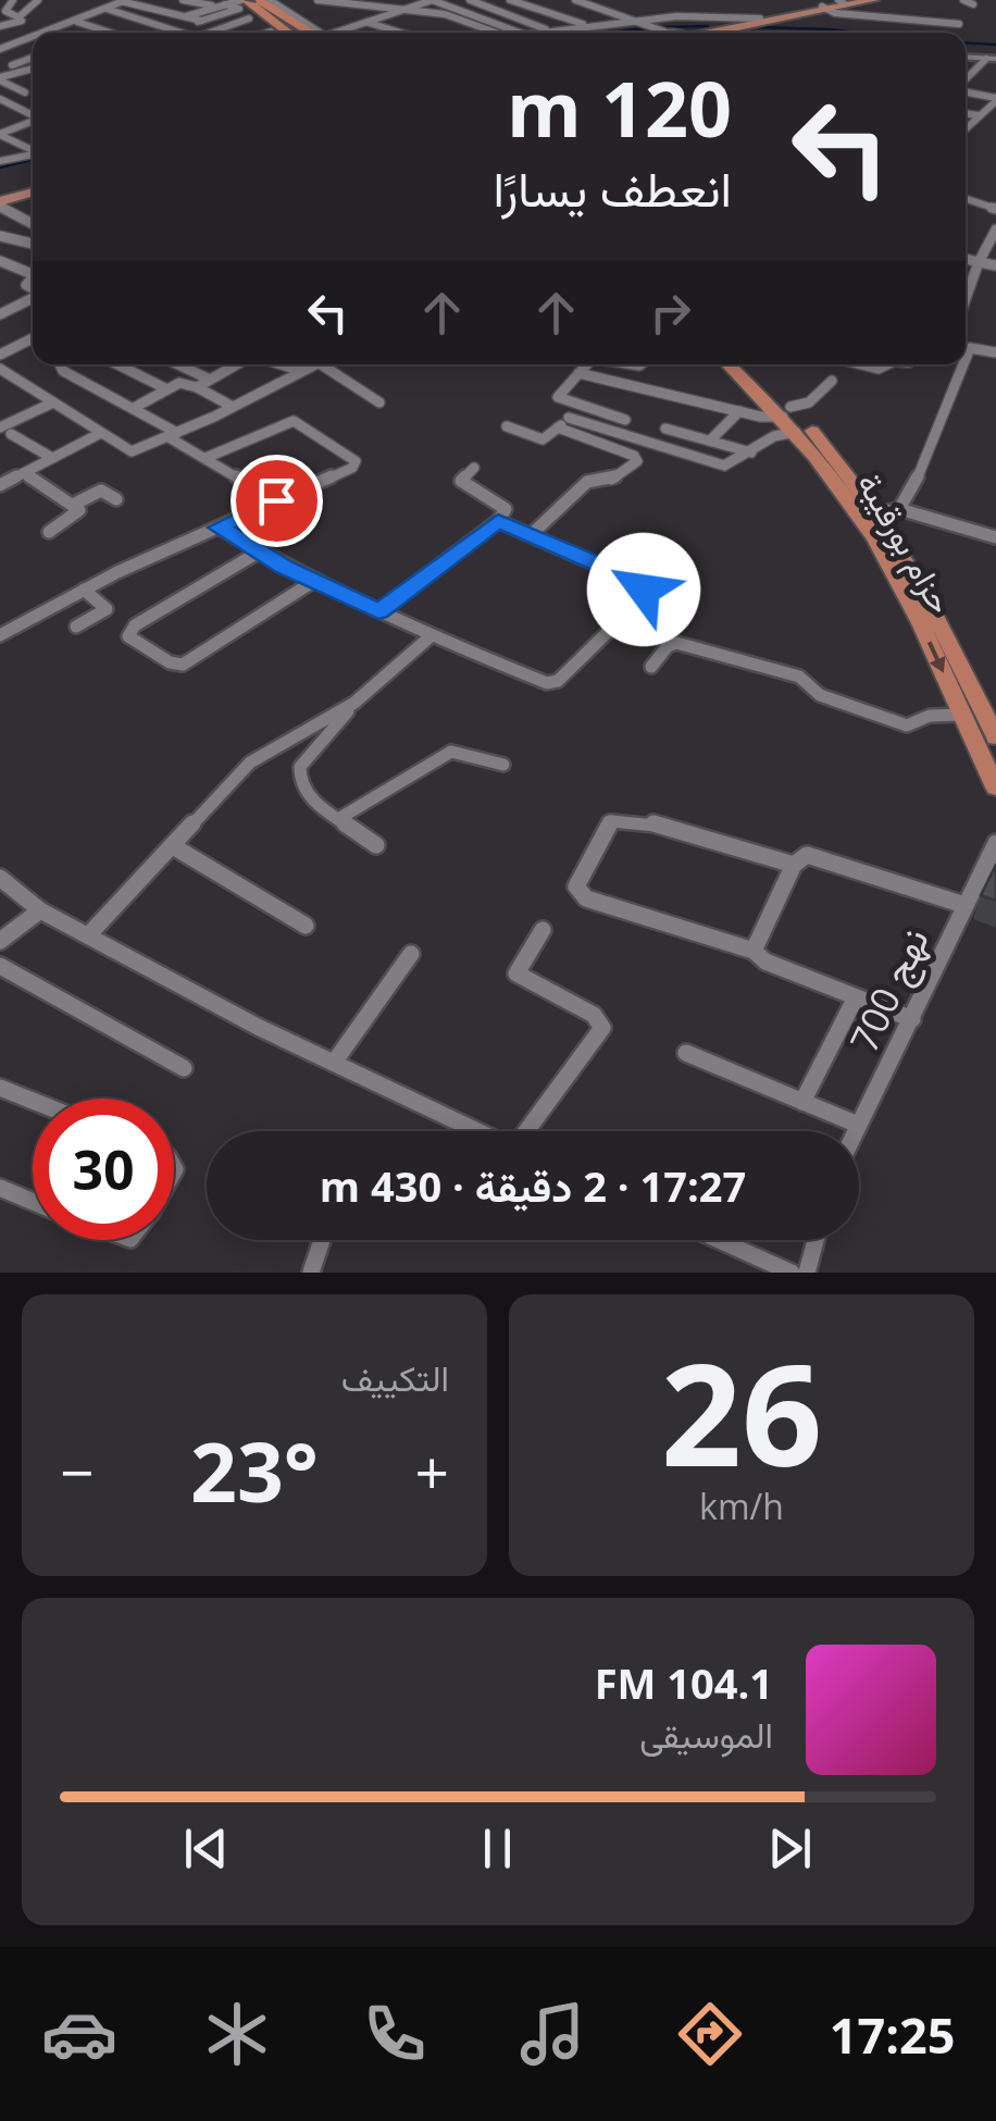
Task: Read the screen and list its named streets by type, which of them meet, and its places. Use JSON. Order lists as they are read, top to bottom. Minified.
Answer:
{"streets":{"highway":["حزام بورقيبة"],"street":["نهج 700"]},"page":{"turn":["120 m","انعطف يسارًا"],"limit":"30","trip":"17:27 · 2 دقيقة · 430 m","tile":[["26","km/h"],"التكييف"],"heat":["−","23°","+"],"song":["104.1 FM","الموسيقى"],"tabs":"17:25"}}
